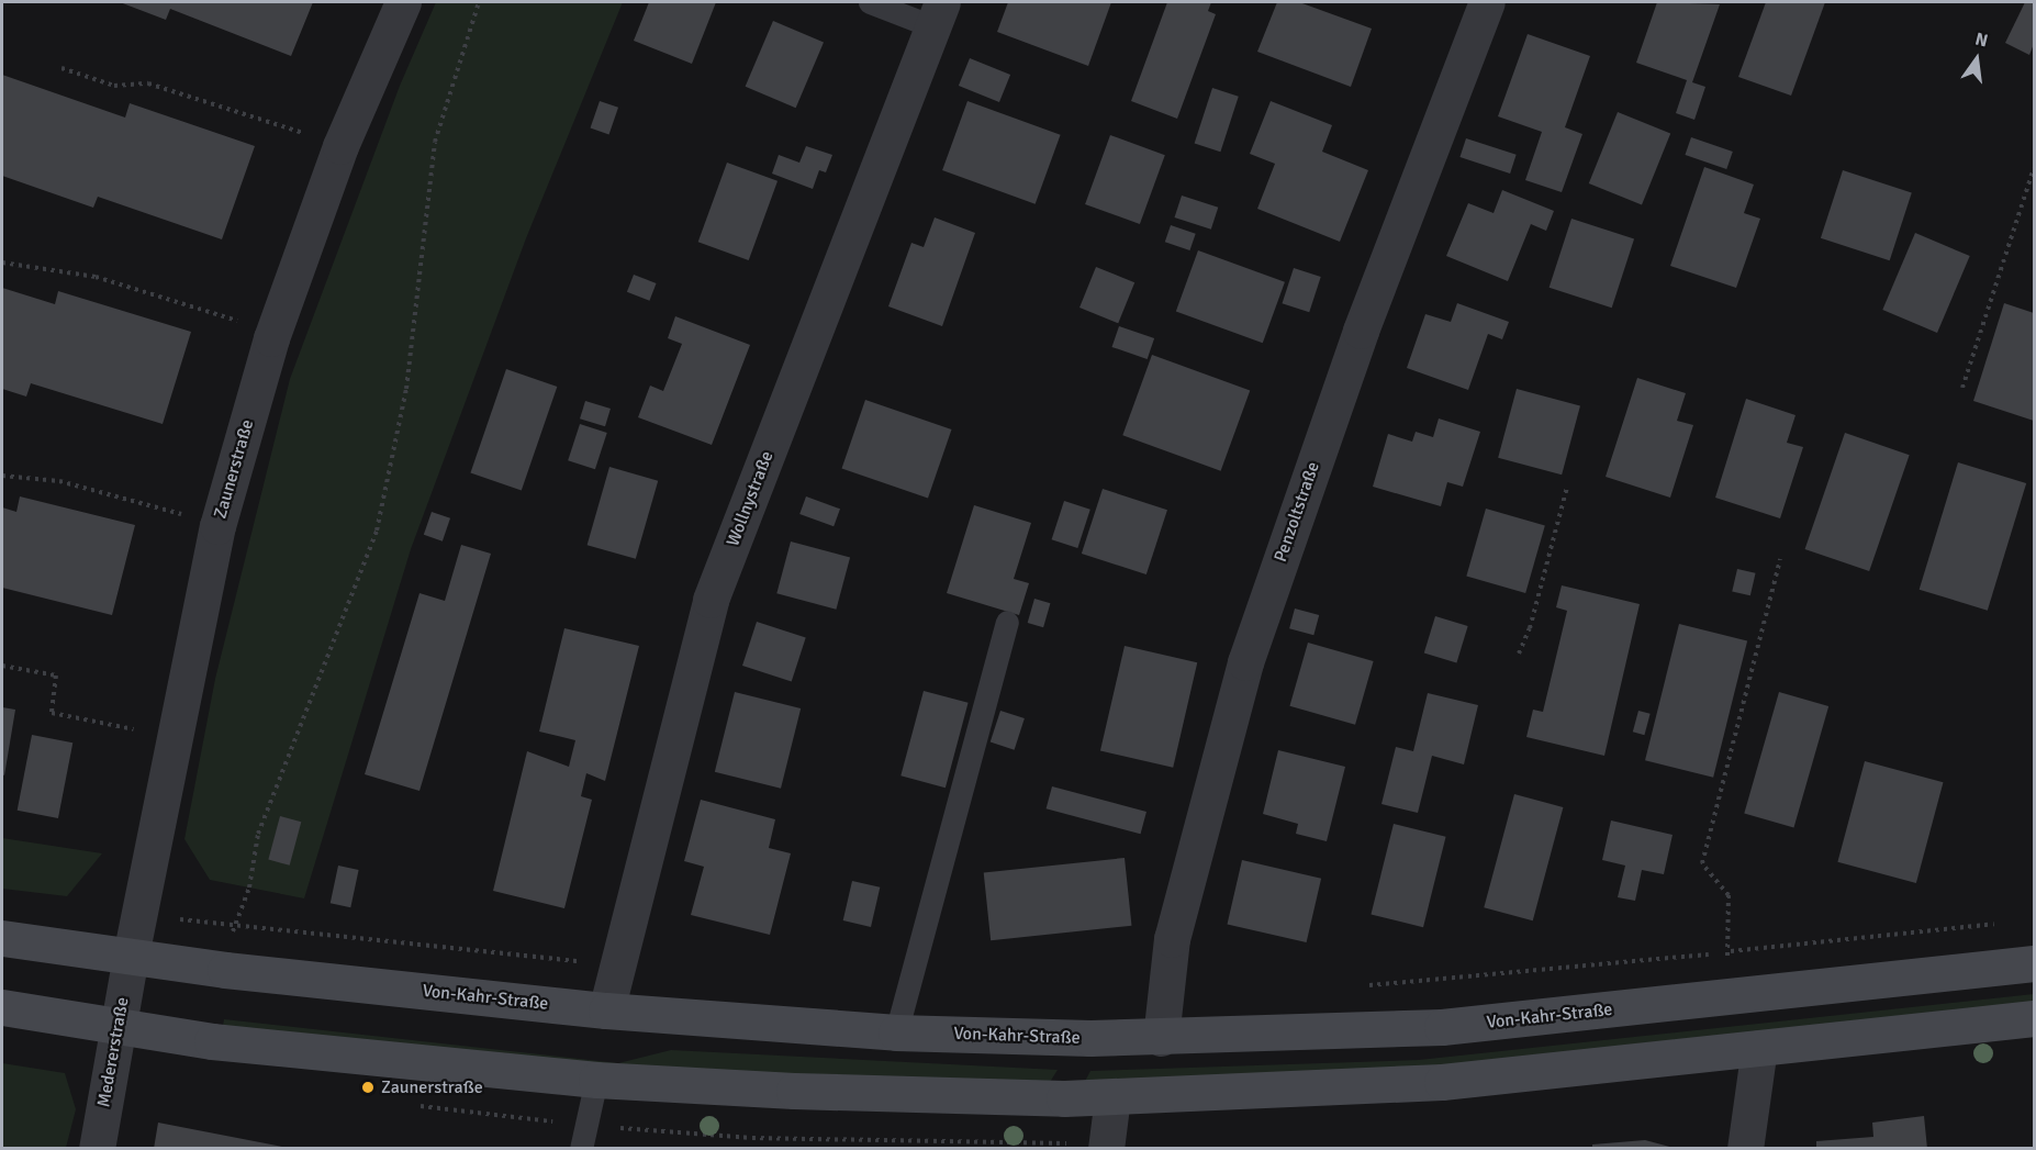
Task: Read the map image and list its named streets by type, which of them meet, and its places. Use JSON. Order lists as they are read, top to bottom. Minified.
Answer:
{"streets":{"main road":["Von-Kahr-Straße"],"street":["Zaunerstraße","Wollnystraße","Penzoltstraße","Medererstraße"]},"crossings":[["Zaunerstraße","Von-Kahr-Straße"],["Zaunerstraße","Medererstraße"],["Wollnystraße","Von-Kahr-Straße"],["Penzoltstraße","Von-Kahr-Straße"],["Von-Kahr-Straße","Medererstraße"]],"places":["Zaunerstraße"],"north":"top"}
